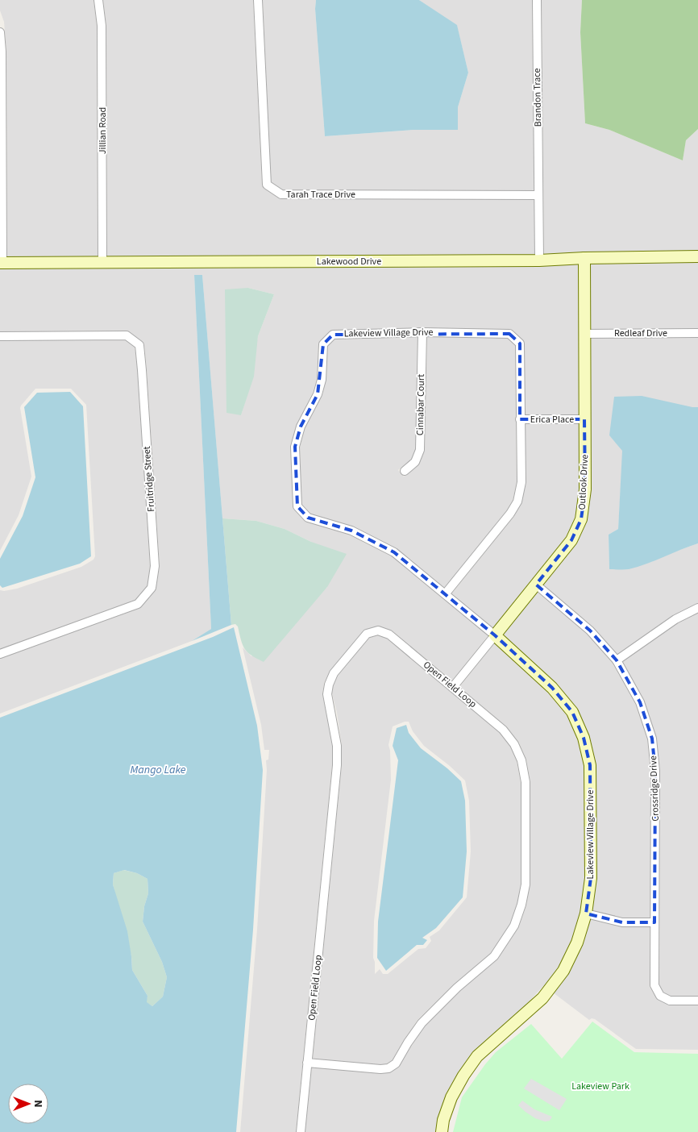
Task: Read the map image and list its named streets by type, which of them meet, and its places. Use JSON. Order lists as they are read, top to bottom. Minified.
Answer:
{"streets":{"street":["Brandon Trace","Jillian Road","Tarah Trace Drive","Lakewood Drive","Lakeview Village Drive","Redleaf Drive","Cinnabar Court","Erica Place","Fruitridge Street","Outlook Drive","Open Field Loop","Crossridge Drive"]},"crossings":[["Brandon Trace","Tarah Trace Drive"],["Brandon Trace","Lakewood Drive"],["Jillian Road","Lakewood Drive"],["Lakewood Drive","Outlook Drive"],["Lakeview Village Drive","Cinnabar Court"],["Lakeview Village Drive","Erica Place"],["Lakeview Village Drive","Outlook Drive"],["Redleaf Drive","Outlook Drive"],["Erica Place","Outlook Drive"],["Outlook Drive","Open Field Loop"],["Outlook Drive","Crossridge Drive"]],"water":["Mango Lake"],"parks":["Lakeview Park"],"north":"right"}
